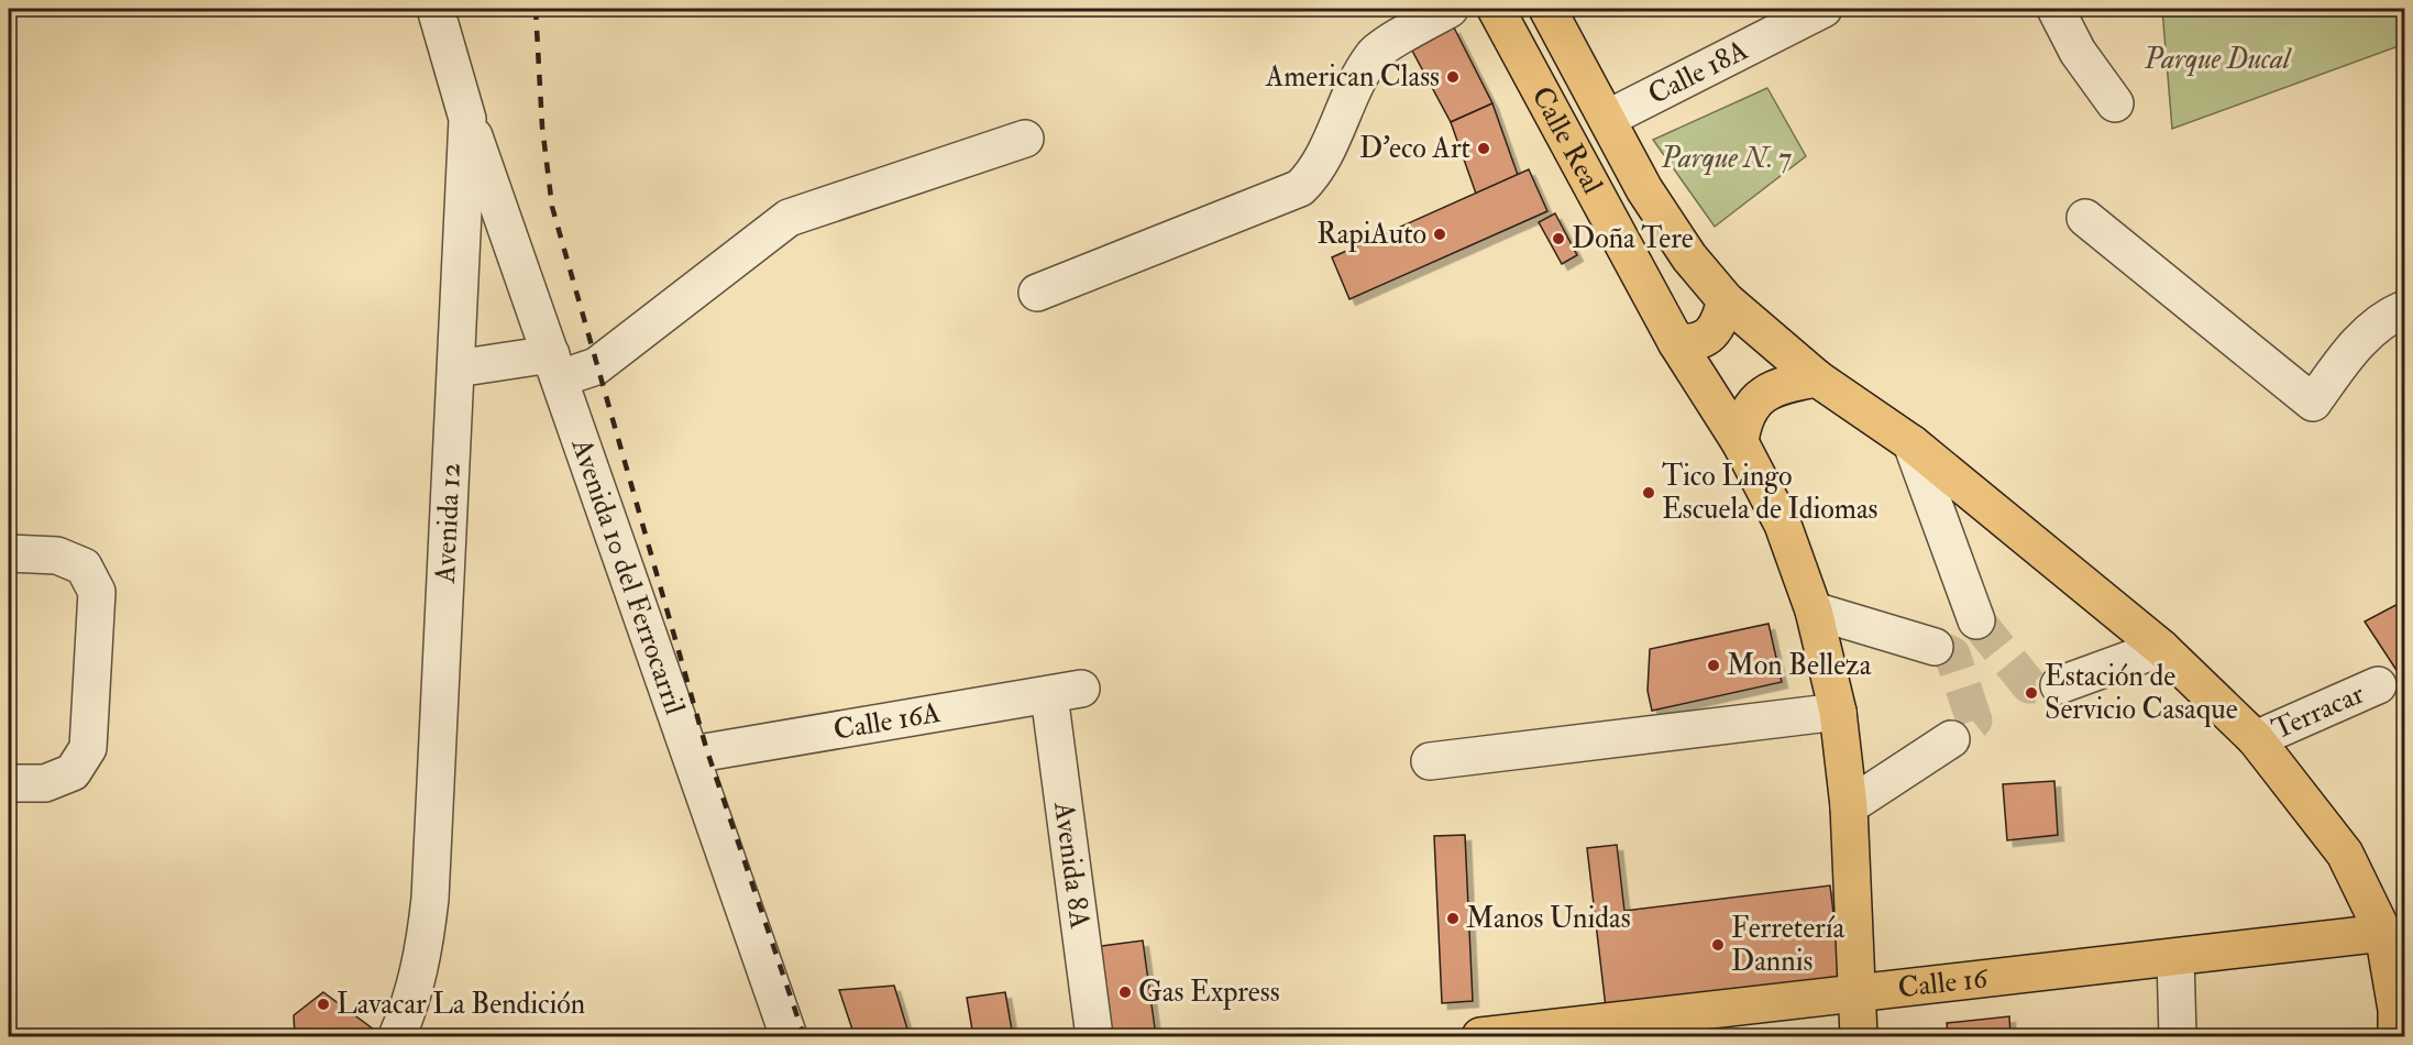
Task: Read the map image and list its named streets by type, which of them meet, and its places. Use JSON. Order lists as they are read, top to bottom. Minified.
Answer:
{"streets":{"main road":["Calle Real","Calle 16"],"street":["Calle 18A","Avenida 12","Avenida 10 del Ferrocarril","Terracar","Calle 16A","Avenida 8A"]},"crossings":[["Calle 18A","Calle Real"],["Calle Real","Terracar"],["Calle Real","Calle 16"],["Avenida 12","Avenida 10 del Ferrocarril"],["Avenida 10 del Ferrocarril","Calle 16A"],["Calle 16A","Avenida 8A"]],"parks":["Parque Ducal","Parque N. 7"],"places":["American Class","D'eco Art","RapiAuto","Doña Tere","Tico Lingo Escuela de Idiomas","Mon Belleza","Estación de Servicio Casaque","Manos Unidas","Ferretería Dannis","Gas Express","Lavacar La Bendición"]}
